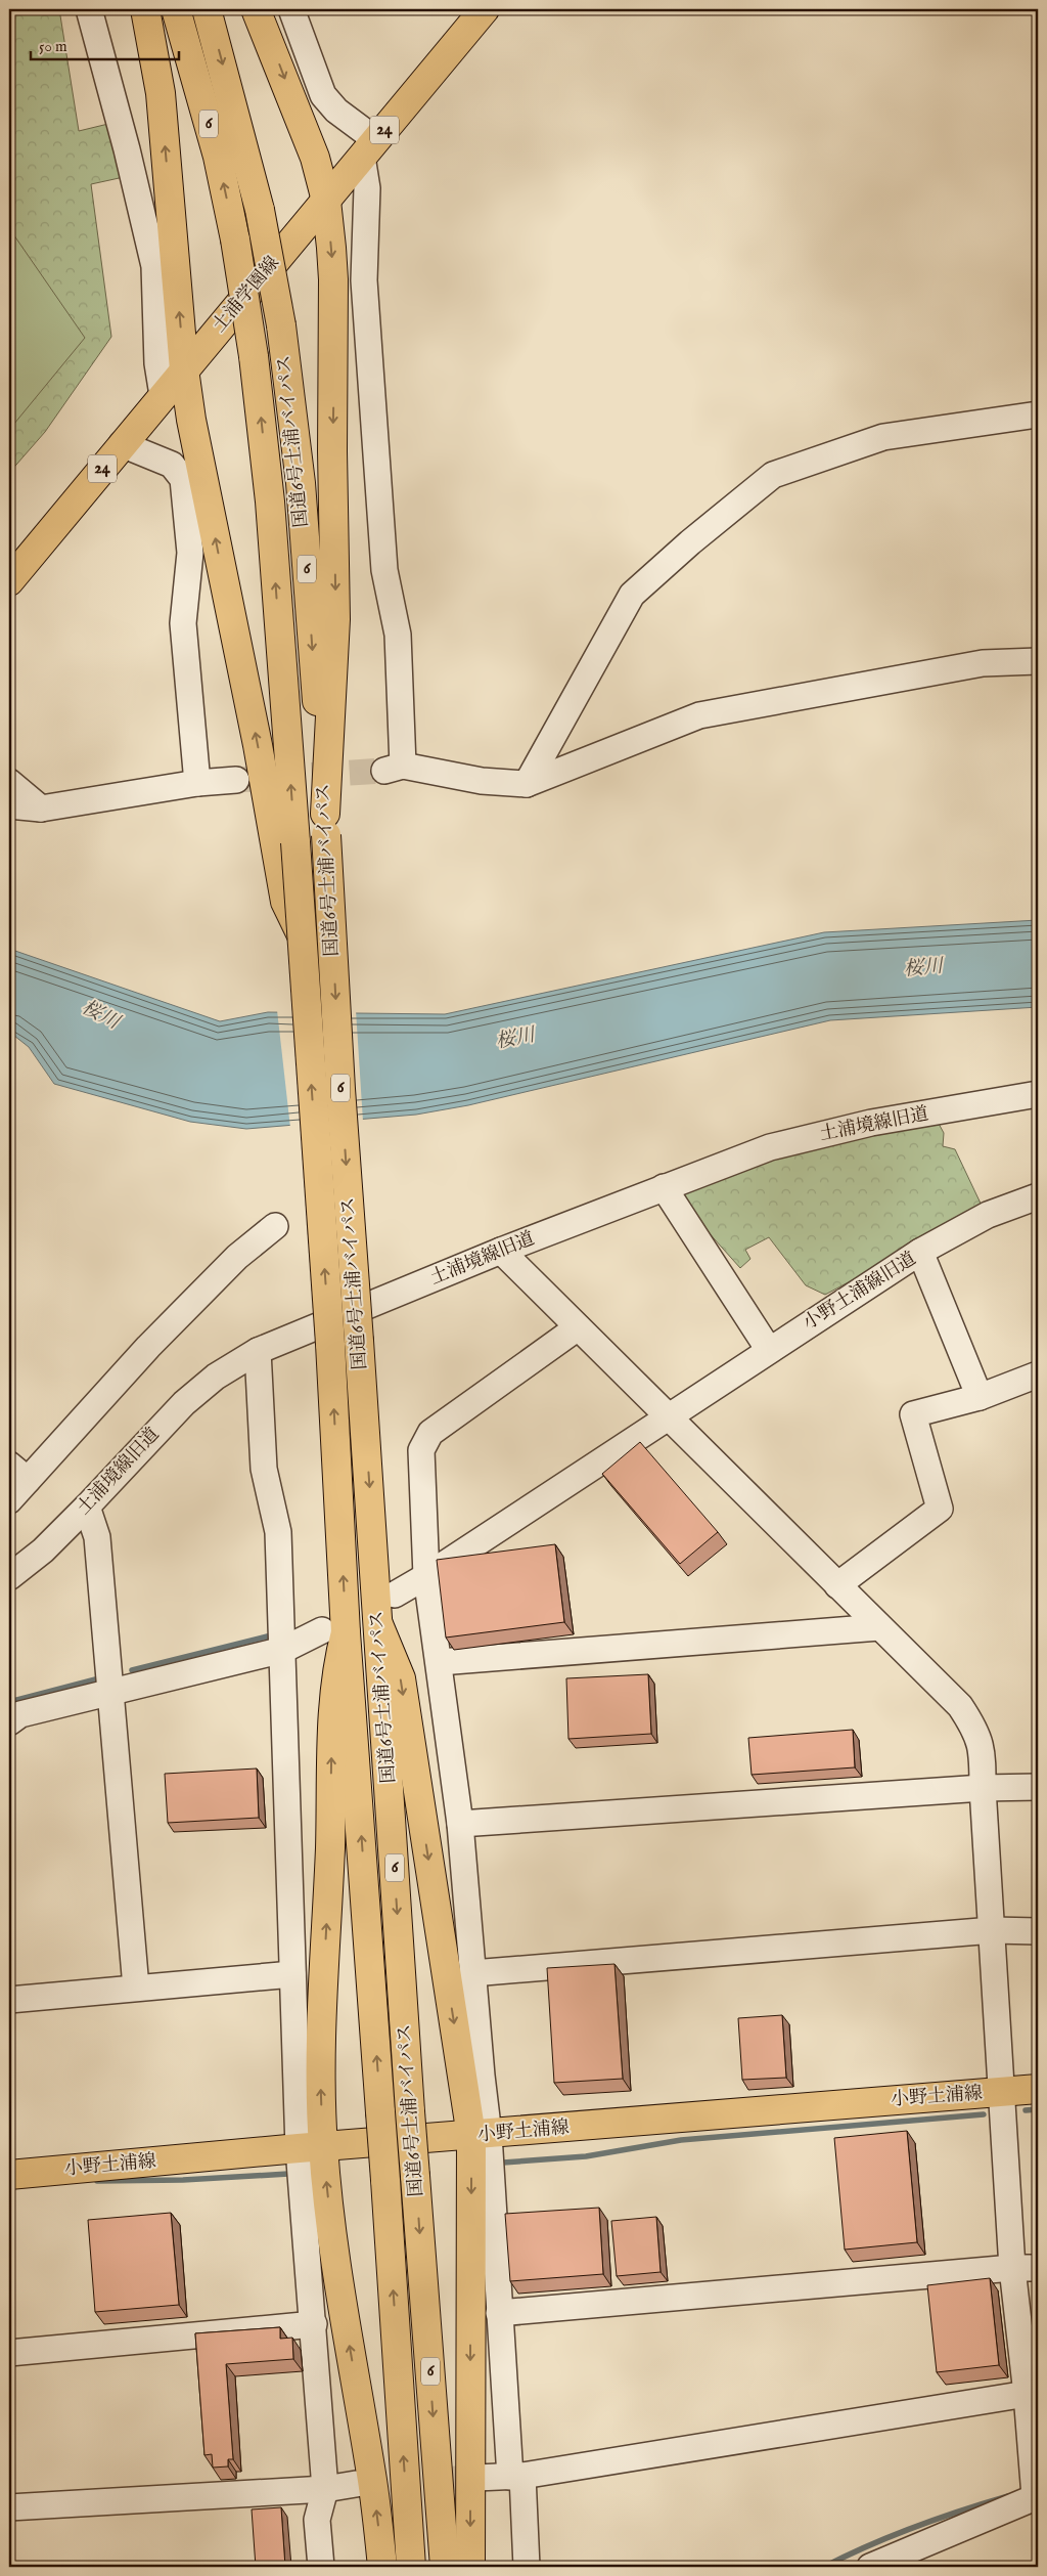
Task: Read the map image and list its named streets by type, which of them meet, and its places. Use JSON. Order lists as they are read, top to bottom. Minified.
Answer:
{"streets":{"main road":["6","24","土浦学園線","国道6号土浦バイパス","小野土浦線"],"street":["土浦境線旧道","小野土浦線旧道"]},"water":["桜川"],"scale_bar":"50 m"}
